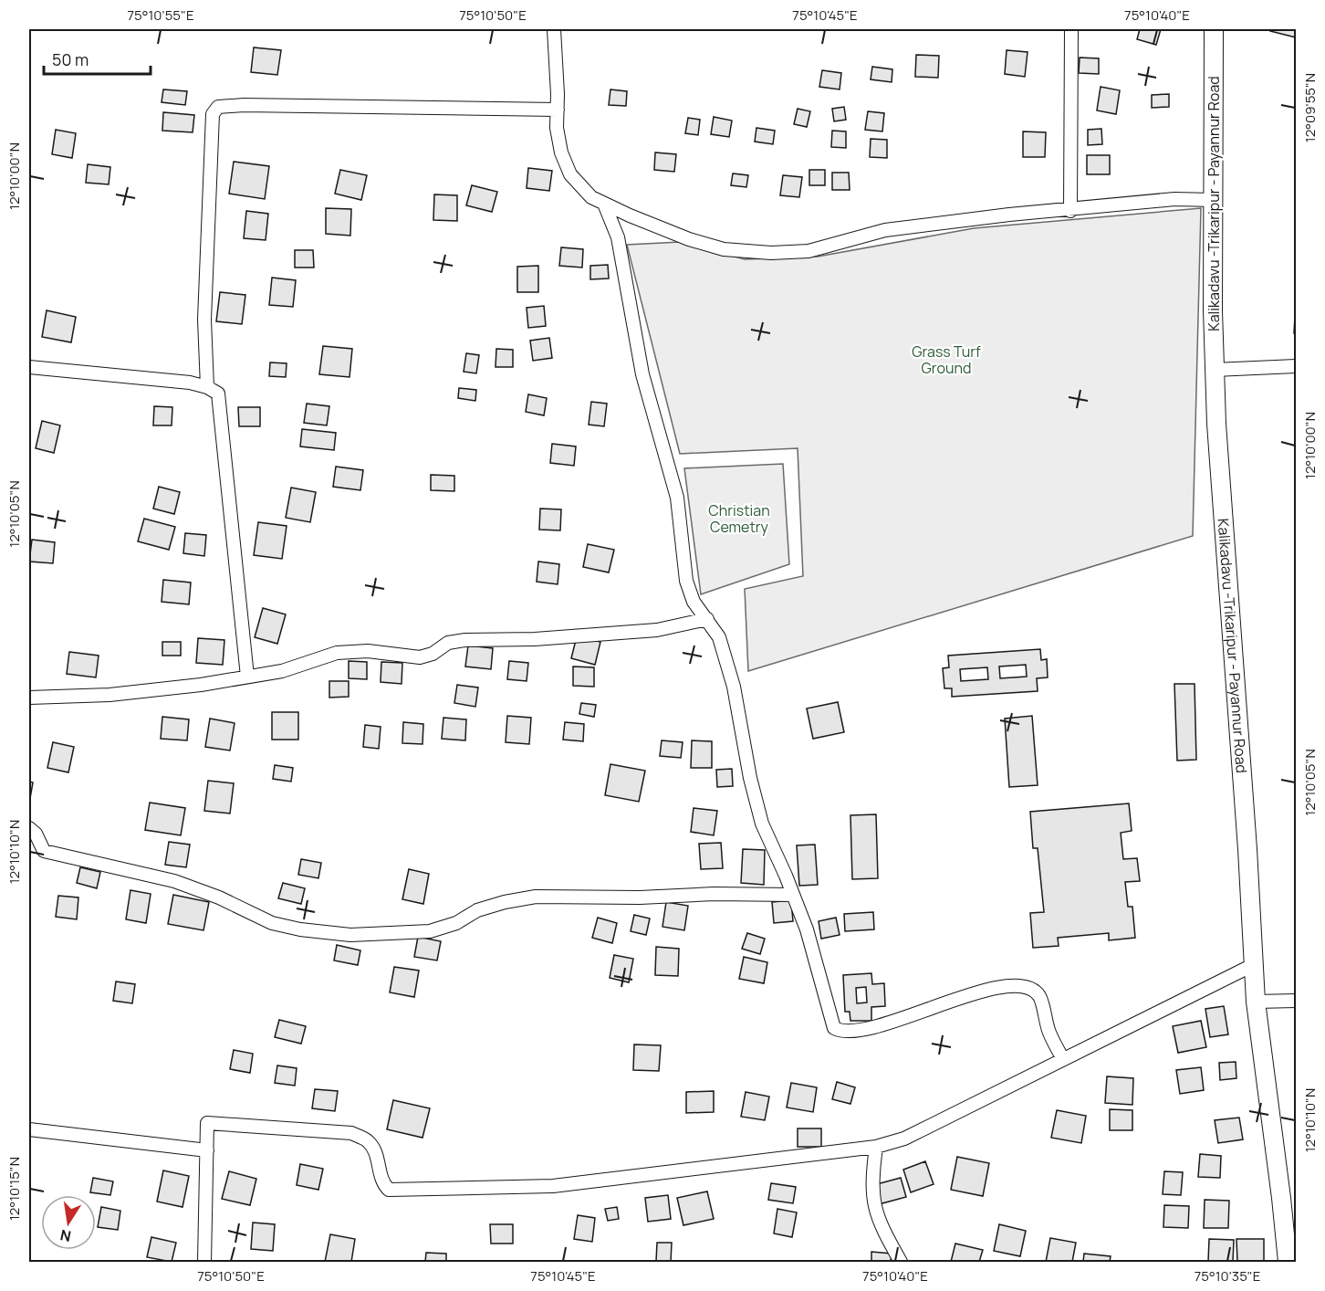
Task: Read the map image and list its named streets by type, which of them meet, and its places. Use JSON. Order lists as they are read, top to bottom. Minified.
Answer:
{"streets":{"main road":["Kalikadavu -Trikaripur - Payannur Road"]},"parks":["Grass Turf Ground","Christian Cemetry"],"scale_bar":"50 m","north":"bottom","coordinates":["75°10'55\"E","75°10'50\"E","75°10'45\"E","75°10'40\"E","12°09'55\"N","12°10'00\"N","12°10'05\"N","12°10'10\"N","12°10'15\"N","75°10'35\"E"]}
